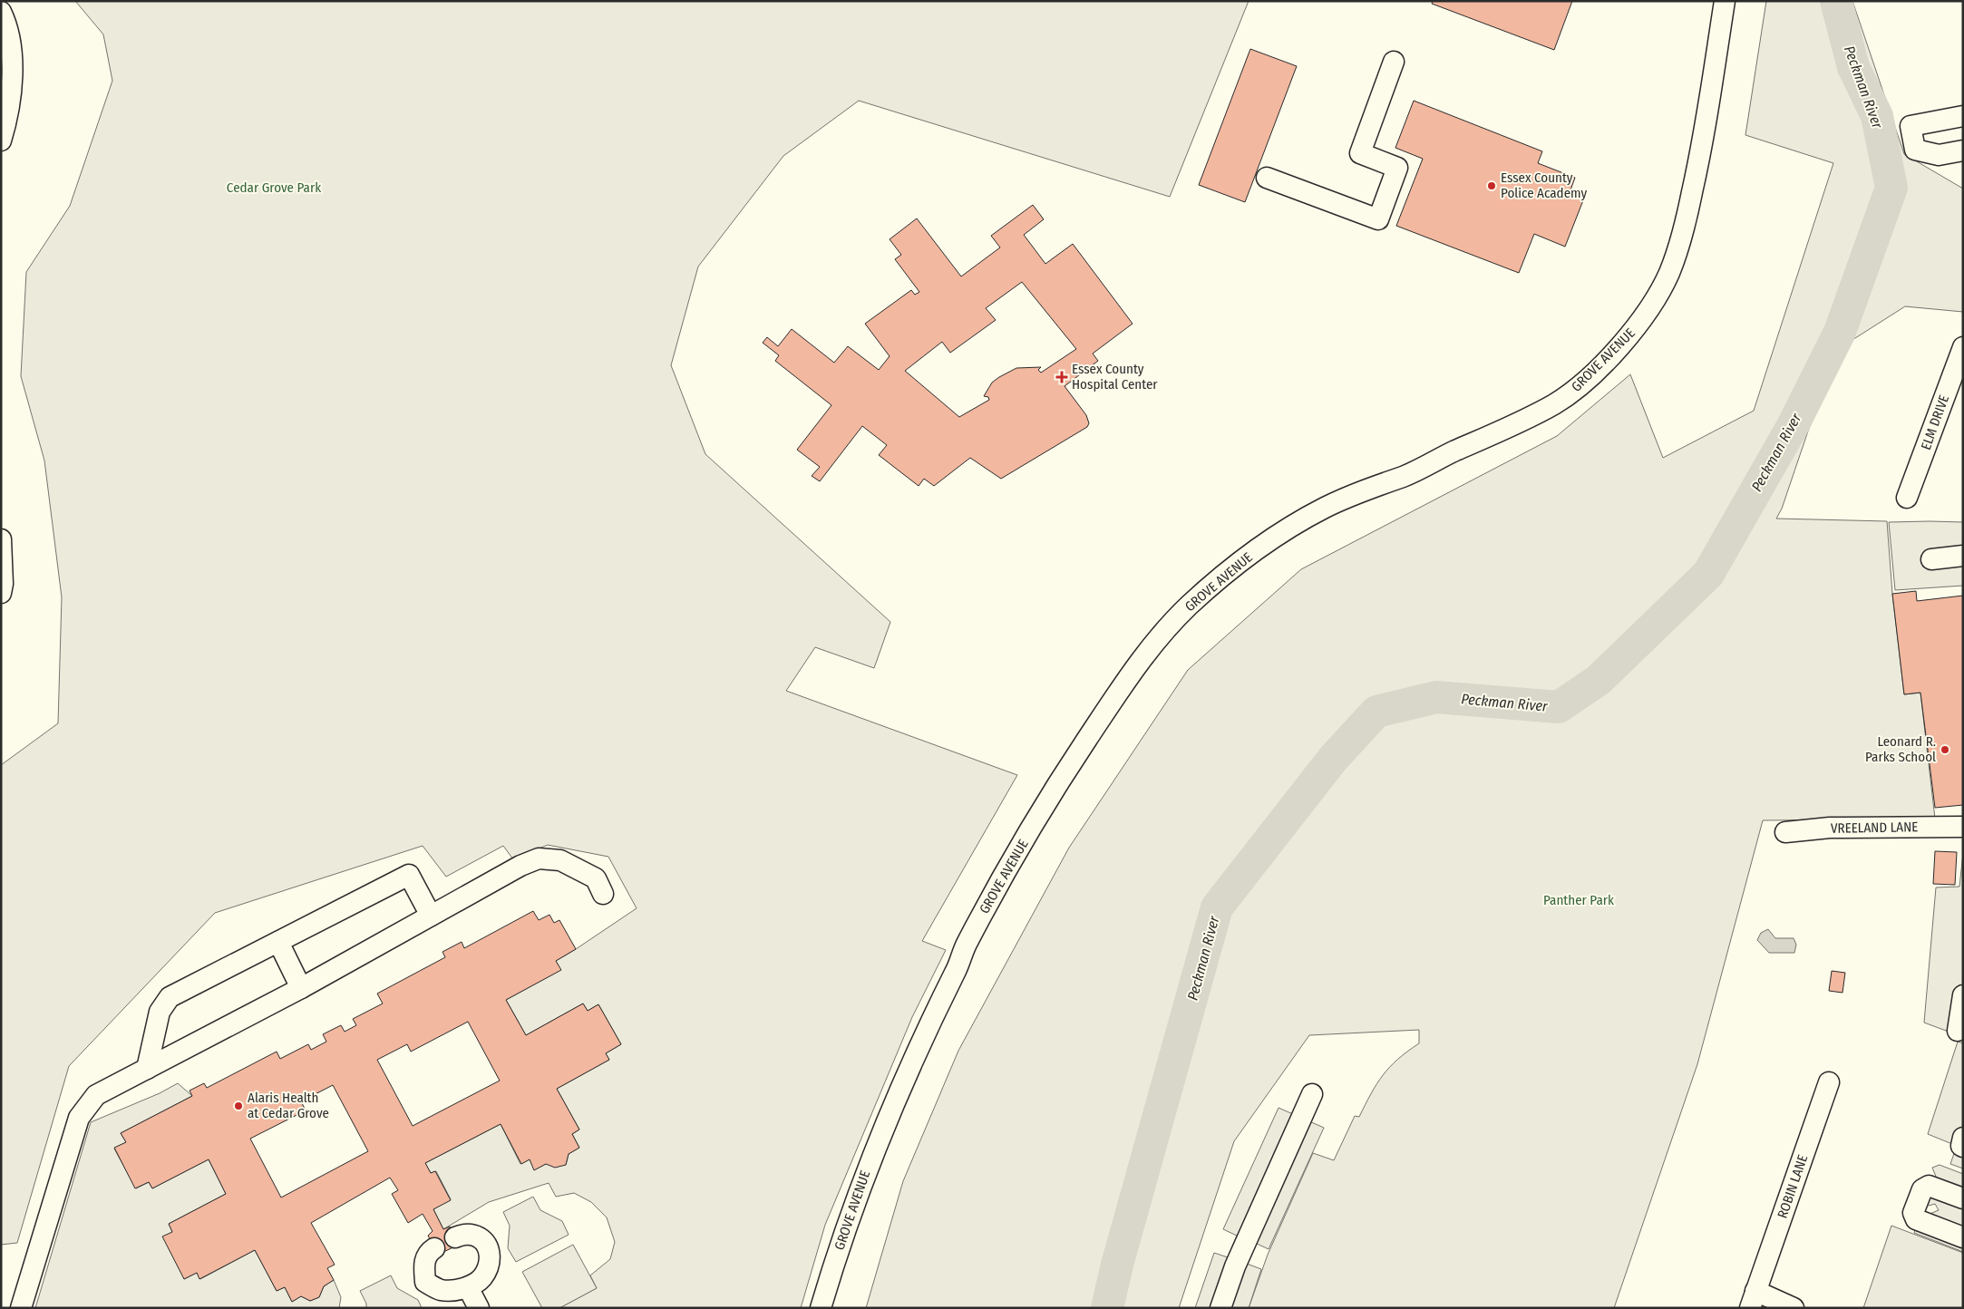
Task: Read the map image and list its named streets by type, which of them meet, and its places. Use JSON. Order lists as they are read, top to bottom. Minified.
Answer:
{"streets":{"street":["GROVE AVENUE","ELM DRIVE","VREELAND LANE","ROBIN LANE"]},"water":["Peckman River"],"parks":["Cedar Grove Park","Panther Park"],"places":{"other":["Essex County Police Academy","Leonard R. Parks School","Alaris Health at Cedar Grove"],"health":["Essex County Hospital Center"]}}
